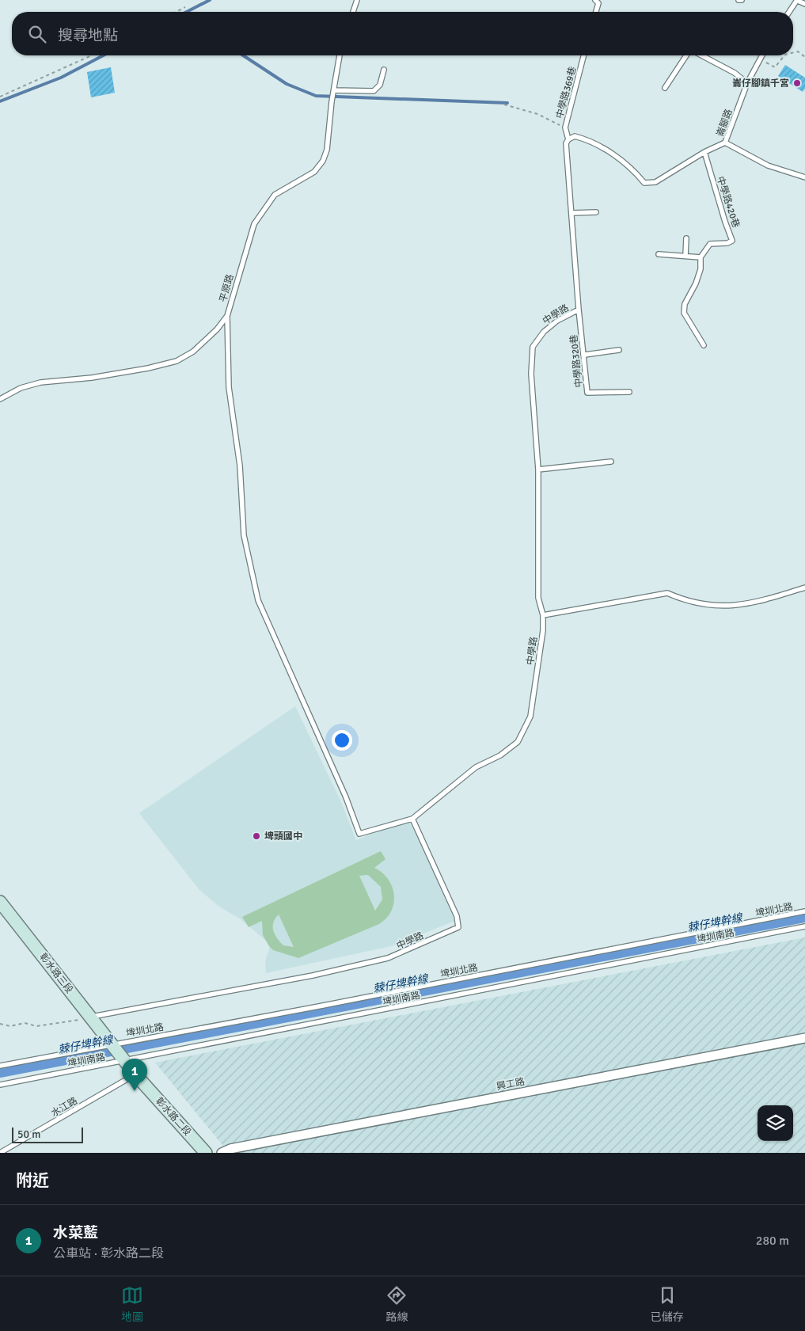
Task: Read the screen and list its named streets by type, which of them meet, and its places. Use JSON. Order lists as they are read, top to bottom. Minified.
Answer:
{"streets":{"main road":["彰水路三段","彰水路二段"],"street":["興工路"],"lane":["中學路369巷","崙腳路","中學路420巷","平原路","中學路","中學路320巷","埤圳北路","埤圳南路","水江路"]},"crossings":[["中學路369巷","中學路"],["中學路","中學路320巷"],["中學路","彰水路三段"],["埤圳北路","彰水路三段"],["埤圳南路","彰水路三段"],["埤圳南路","彰水路二段"],["彰水路三段","彰水路二段"],["水江路","彰水路二段"]],"water":["棘仔埤幹線"],"places":["崙仔腳鎮千宮","埤頭國中"],"scale_bar":"50 m","page":{"search":"搜尋地點","pins":"1","scale":"50 m","heading":"附近","list":[{"mark":"1","name":"水菜藍","note":"公車站 · 彰水路二段","value":"280 m"}],"nav":["地圖","路線","已儲存"]}}
